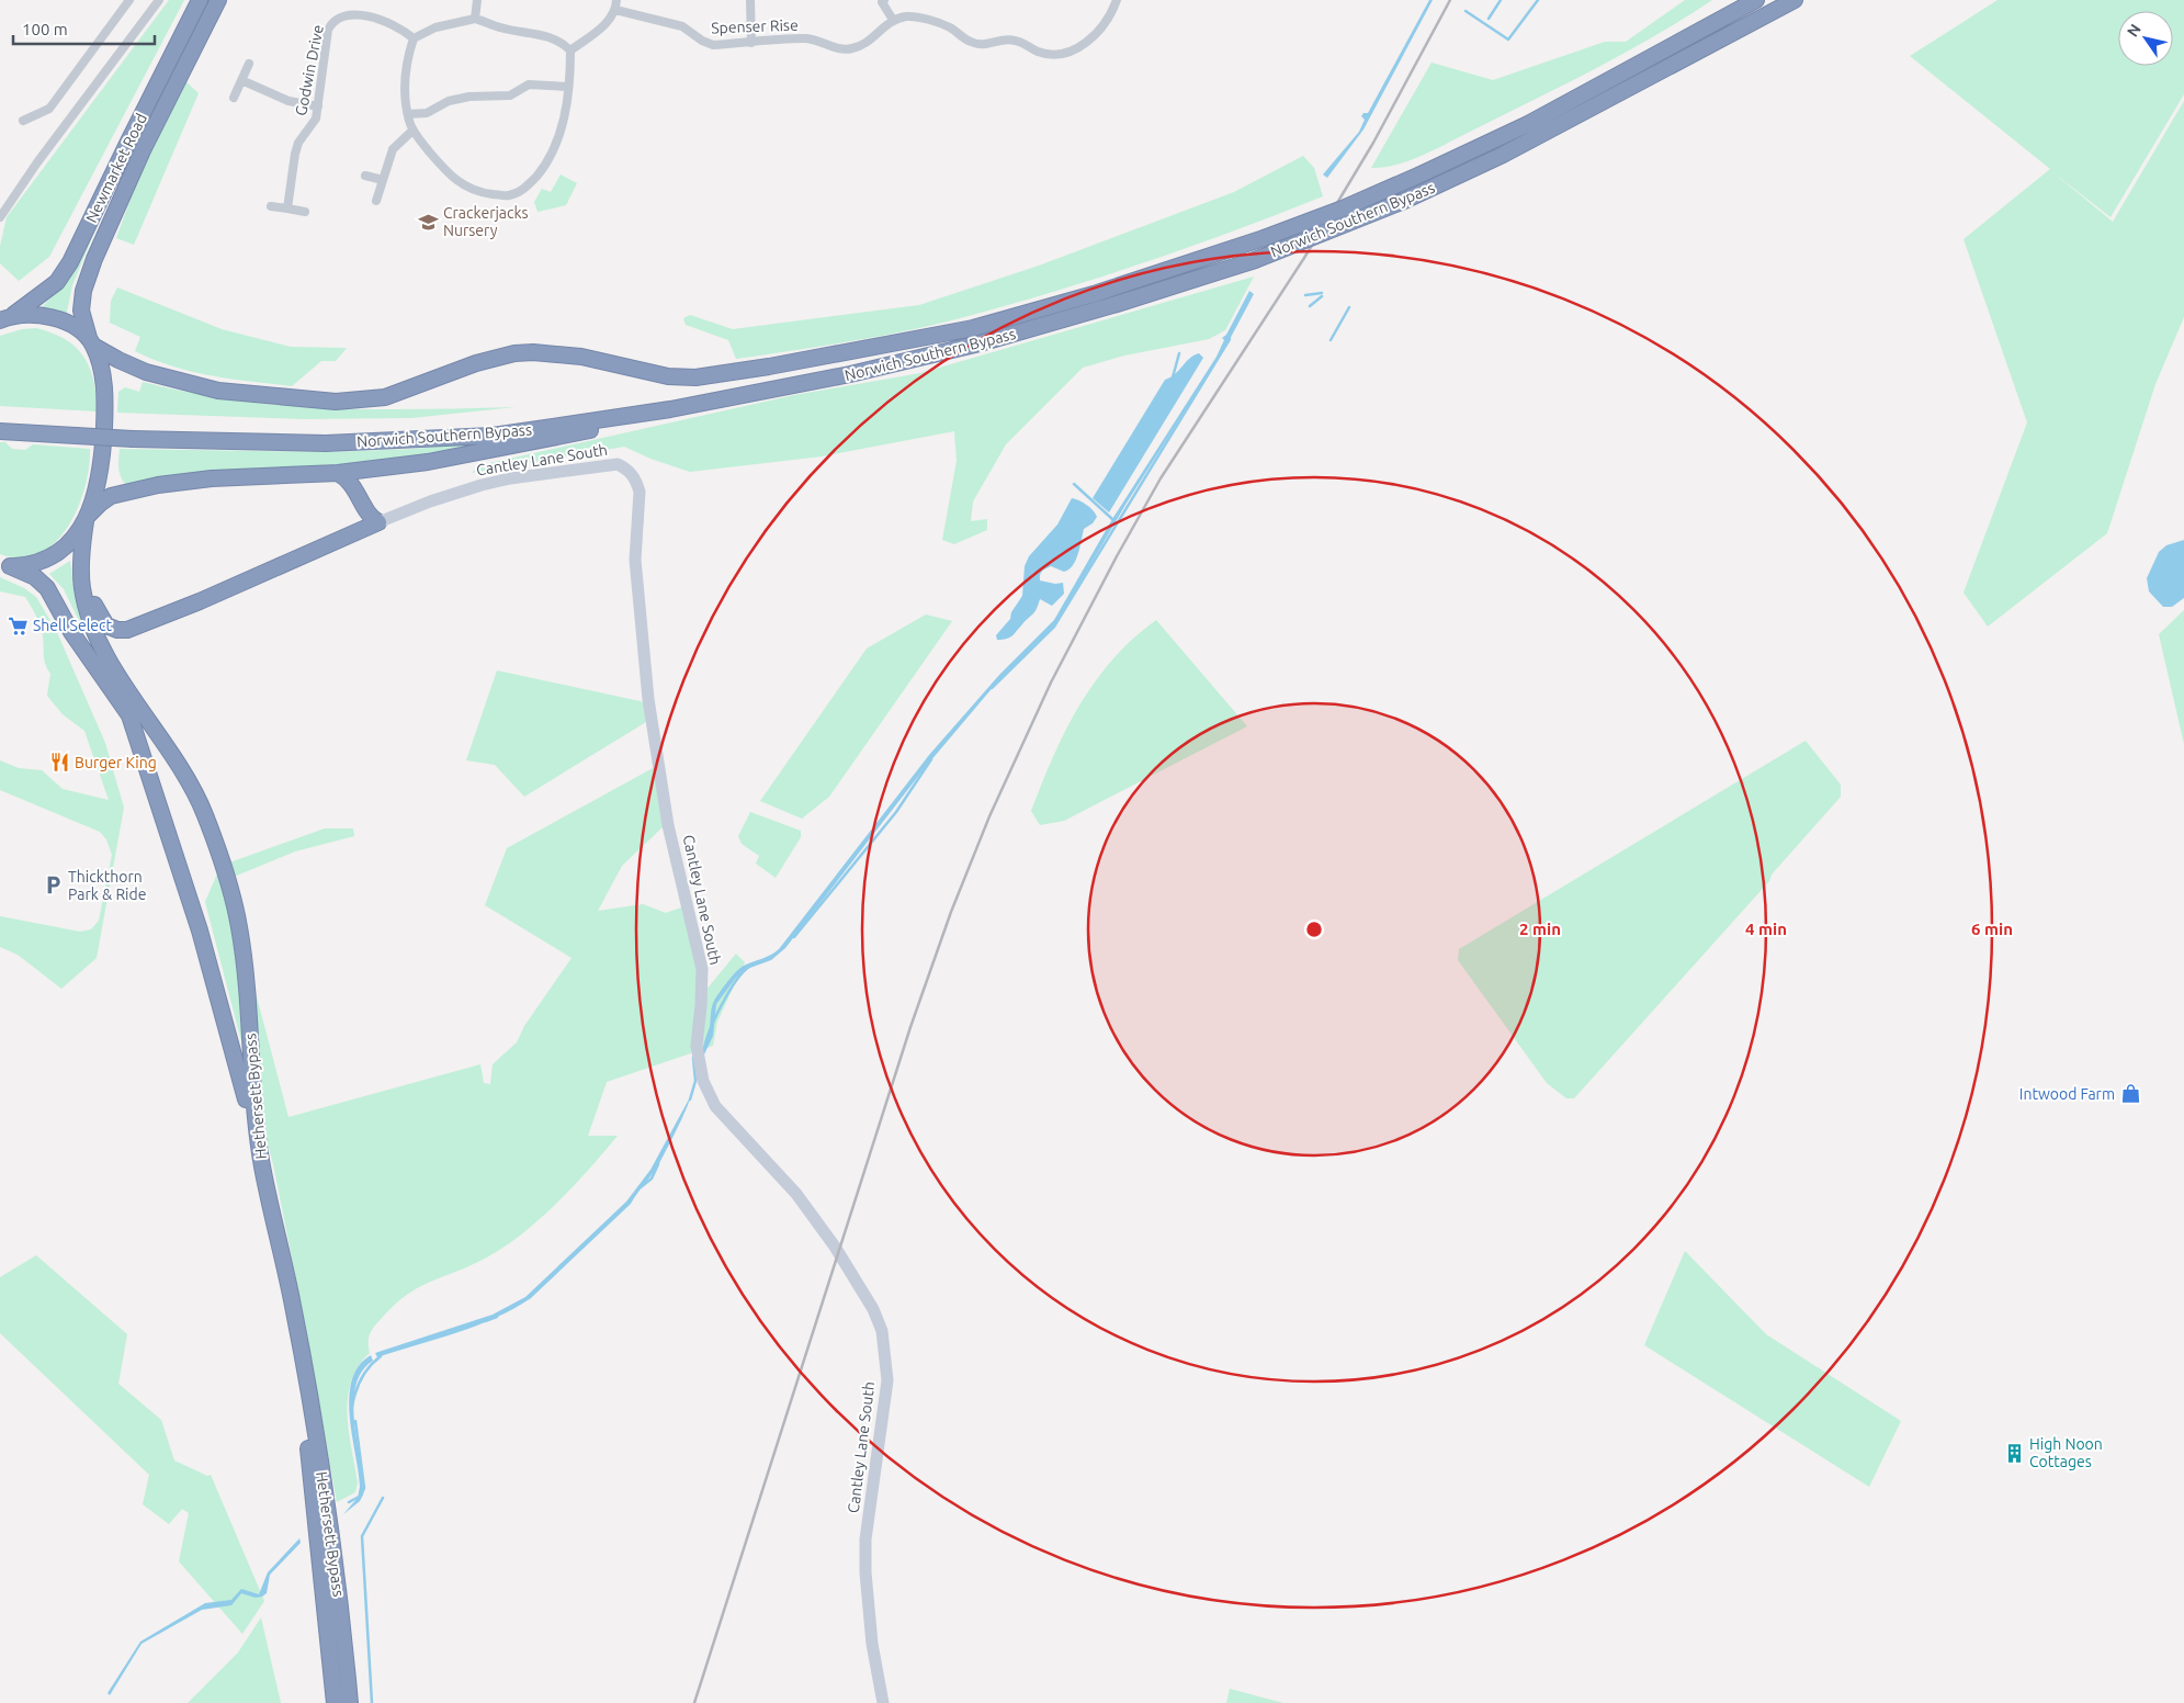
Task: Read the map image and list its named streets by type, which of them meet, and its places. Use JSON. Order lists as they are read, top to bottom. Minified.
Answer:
{"streets":{"highway":["Newmarket Road","Norwich Southern Bypass","Hethersett Bypass"],"street":["Spenser Rise","Godwin Drive","Cantley Lane South"]},"crossings":[["Newmarket Road","Hethersett Bypass"]],"places":{"school or university":["Crackerjacks Nursery"],"supermarket":["Shell Select"],"restaurant":["Burger King"],"parking":["Thickthorn Park & Ride"],"shop":["Intwood Farm"],"building":["High Noon Cottages"]},"scale_bar":"100 m","north":"top left","rings":["2 min","4 min","6 min"]}
